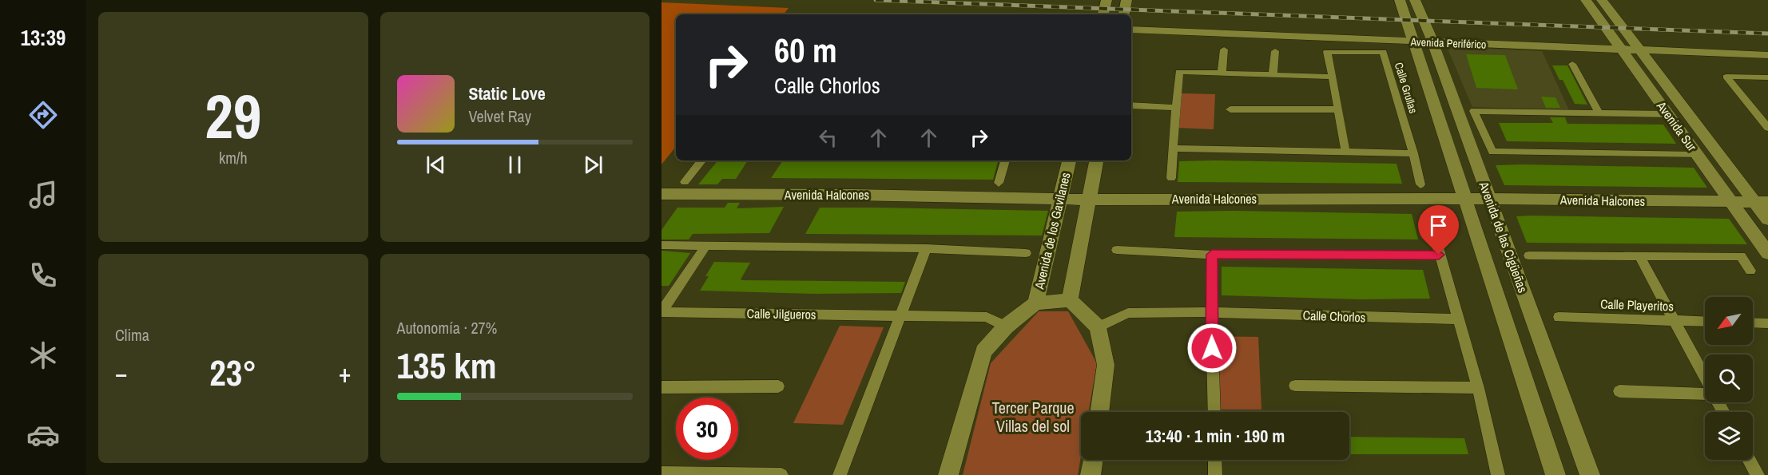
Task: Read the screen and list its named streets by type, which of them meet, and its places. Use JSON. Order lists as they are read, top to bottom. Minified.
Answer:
{"streets":{"main road":["Avenida Periférico","Avenida Sur","Avenida Halcones","Avenida de los Gavilanes","Avenida de las Cigüeñas"],"street":["Calle Grullas","Calle Playeritos","Calle Jilgueros","Calle Chorlos"]},"crossings":[["Avenida Periférico","Avenida Sur"],["Avenida Periférico","Avenida de las Cigüeñas"],["Avenida Sur","Avenida Halcones"],["Avenida Halcones","Avenida de los Gavilanes"],["Avenida Halcones","Avenida de las Cigüeñas"],["Avenida de los Gavilanes","Calle Jilgueros"]],"parks":["Tercer Parque Villas del sol"],"north":"bottom left","page":{"tabs":"13:39","tile":[["29","km/h"],"Clima",["Autonomía · 27%","135 km"]],"turn":["60 m","Calle Chorlos"],"song":["Static Love","Velvet Ray"],"heat":["−","23°","+"],"limit":"30","trip":"13:40 · 1 min · 190 m"}}
